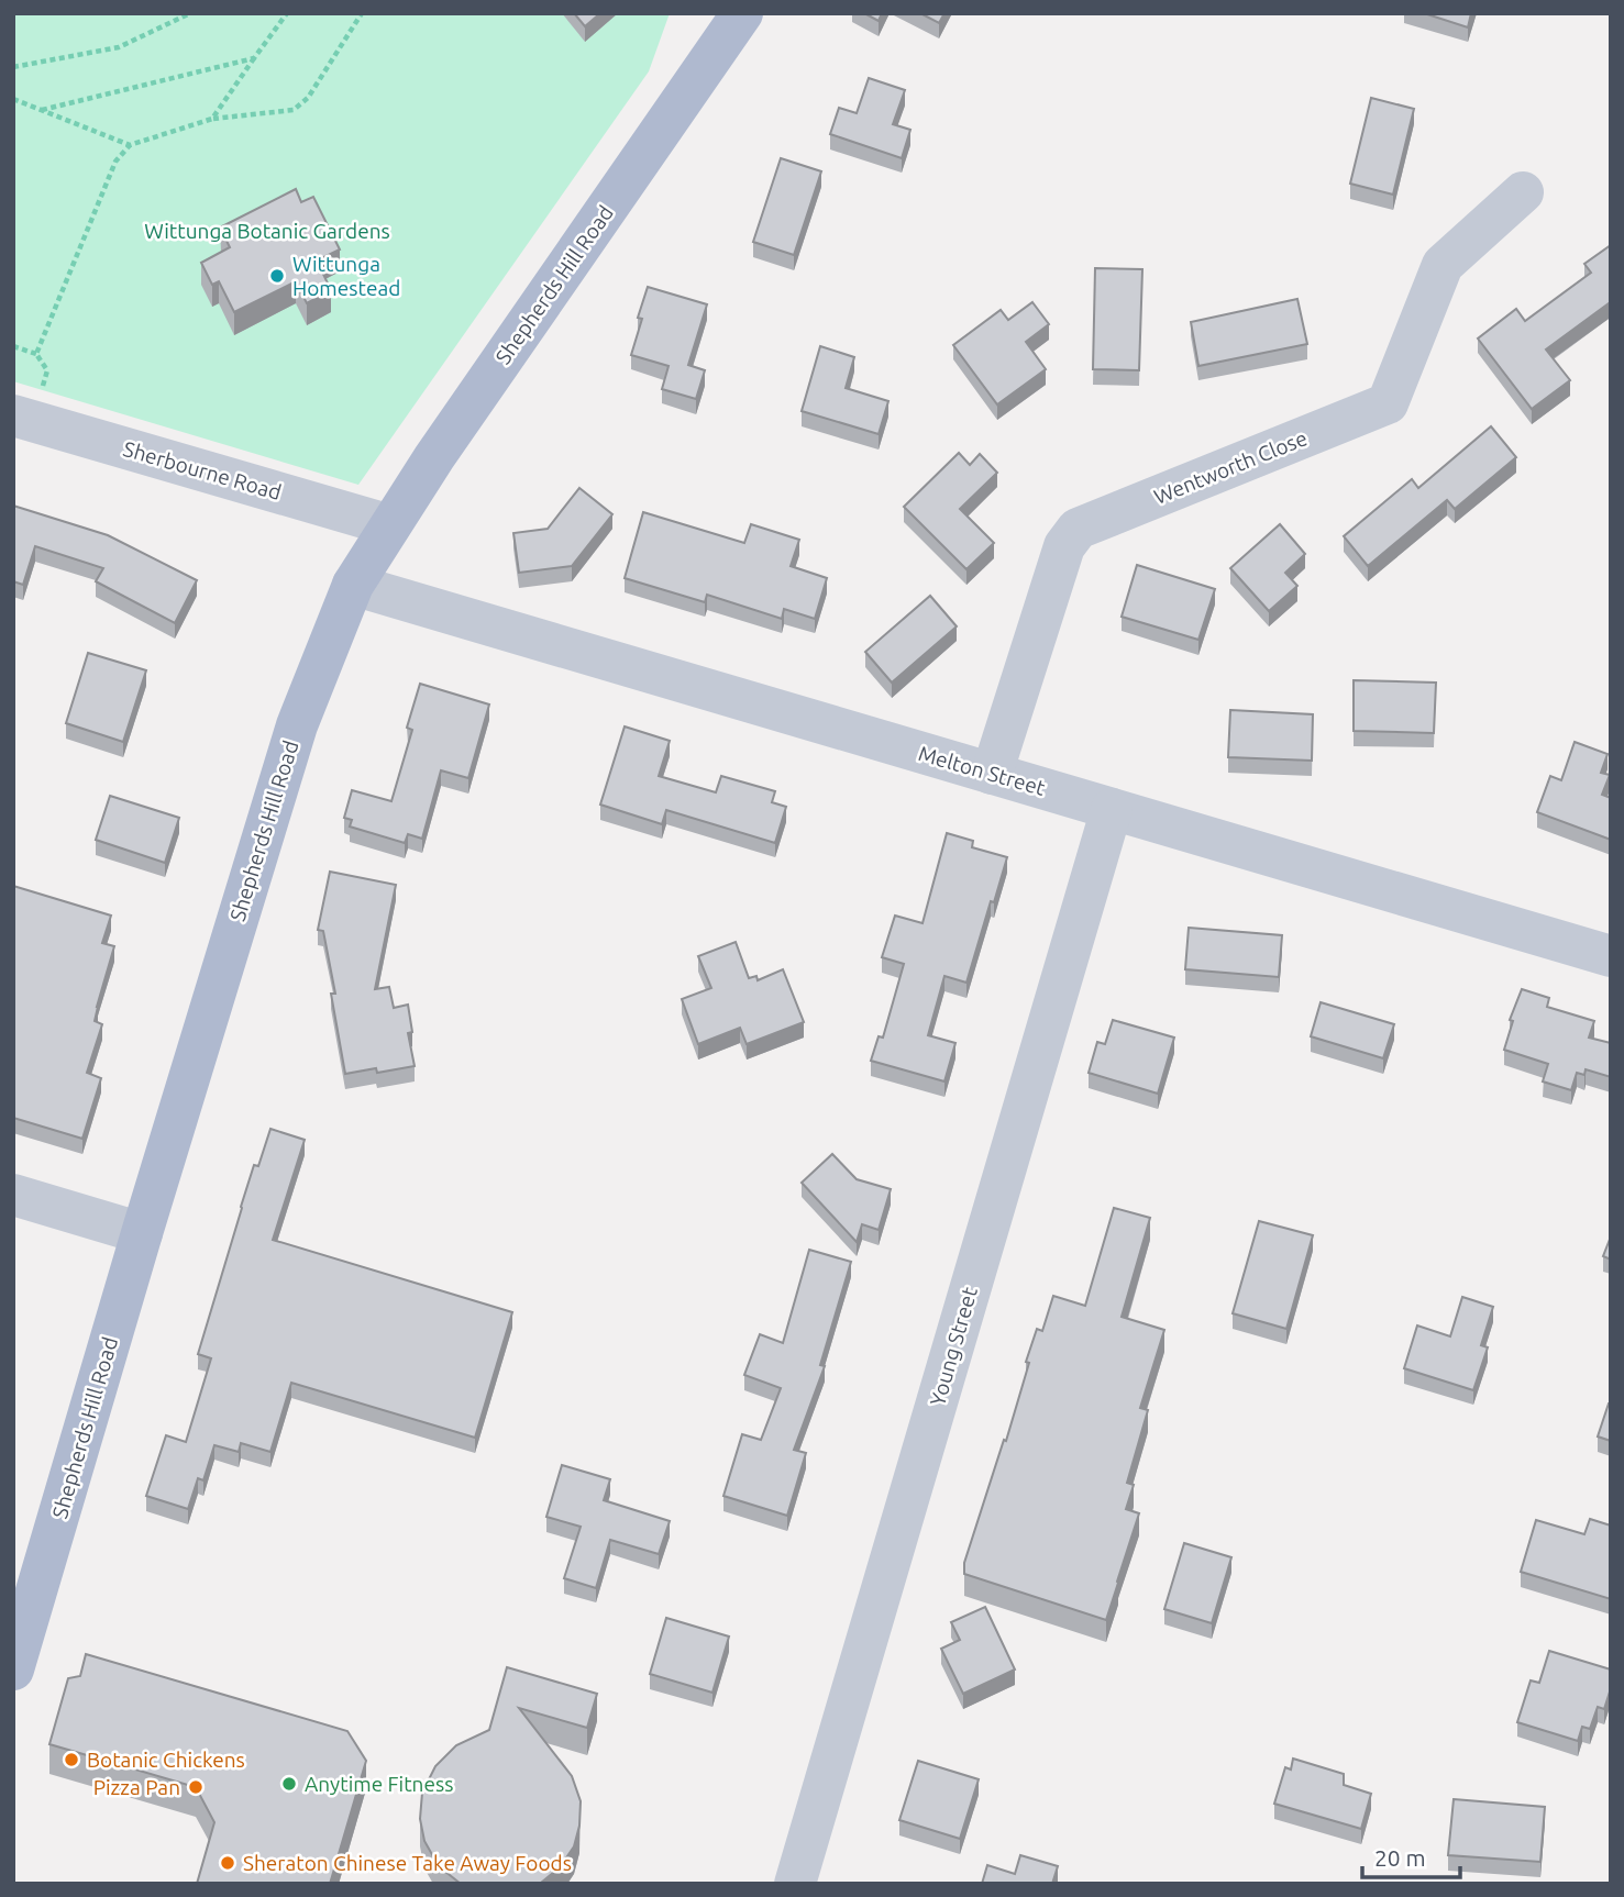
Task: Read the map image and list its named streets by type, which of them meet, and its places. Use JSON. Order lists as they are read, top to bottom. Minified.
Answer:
{"streets":{"main road":["Shepherds Hill Road"],"street":["Wentworth Close","Sherbourne Road","Melton Street","Young Street"]},"crossings":[["Shepherds Hill Road","Sherbourne Road"],["Shepherds Hill Road","Melton Street"],["Wentworth Close","Melton Street"],["Melton Street","Young Street"]],"parks":["Wittunga Botanic Gardens"],"places":["Wittunga Homestead","Botanic Chickens","Anytime Fitness","Pizza Pan","Sheraton Chinese Take Away Foods"],"scale_bar":"20 m"}
